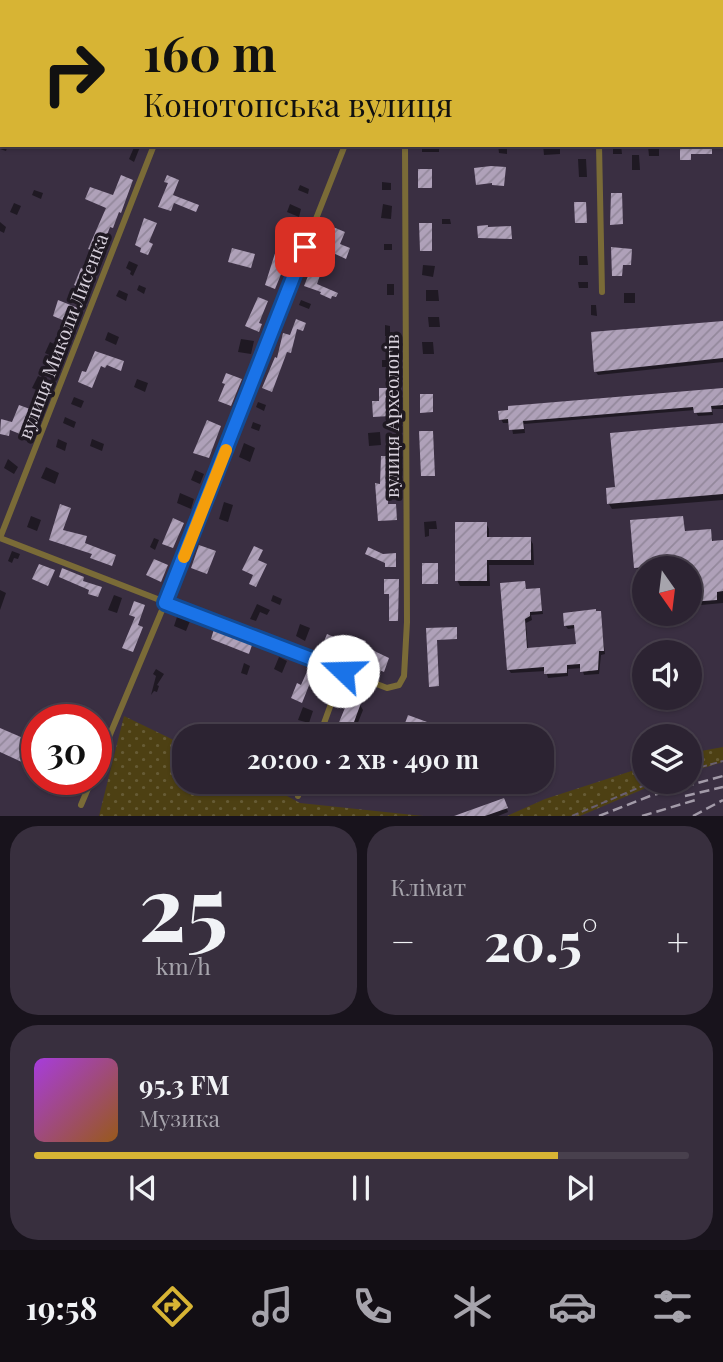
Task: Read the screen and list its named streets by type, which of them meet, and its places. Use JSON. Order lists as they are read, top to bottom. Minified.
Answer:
{"streets":{"street":["вулиця Миколи Лисенка","вулиця Археологів"]},"north":"bottom","page":{"turn":["160 m","Конотопська вулиця"],"limit":"30","trip":"20:00 · 2 хв · 490 m","tile":[["25","km/h"],"Клімат"],"heat":["−","20.5°","+"],"song":["95.3 FM","Музика"],"tabs":"19:58"}}
